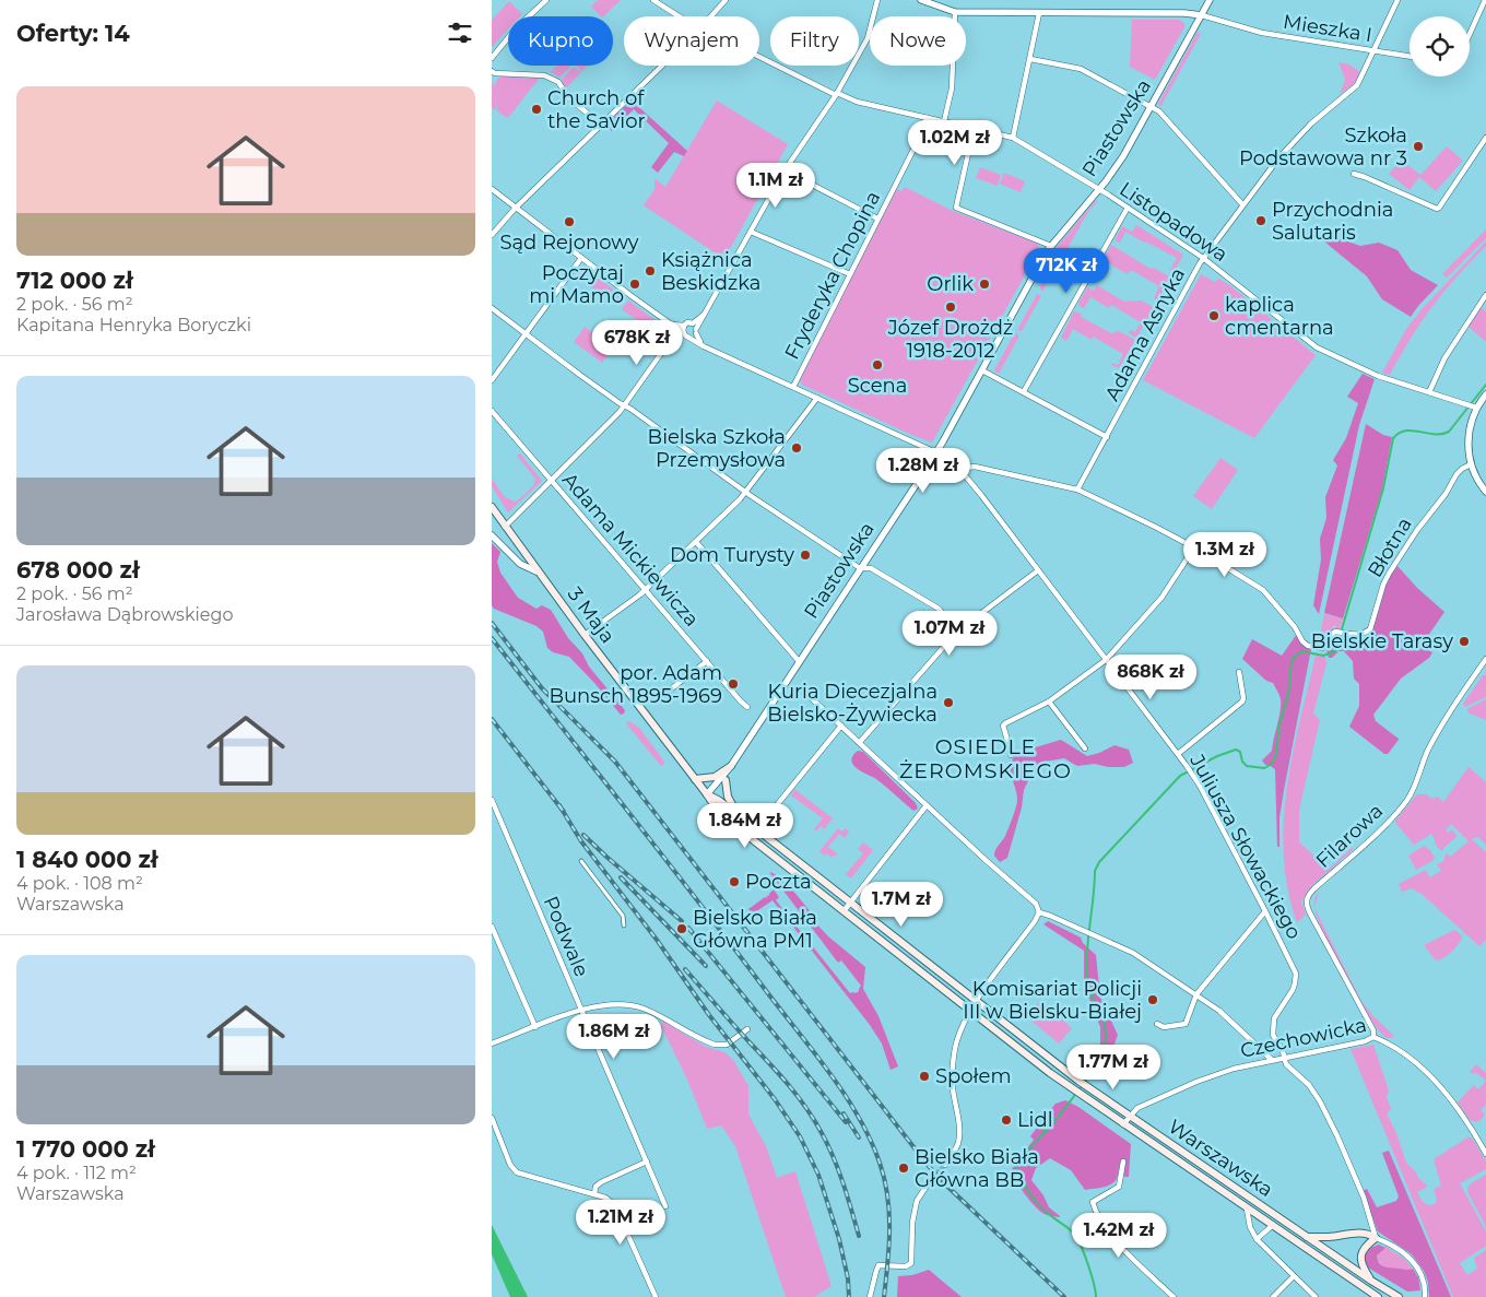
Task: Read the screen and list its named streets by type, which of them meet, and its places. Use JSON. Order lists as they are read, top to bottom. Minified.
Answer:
{"streets":{"main road":["3 Maja","Warszawska"],"street":["Mieszka I","Piastowska","Listopadowa","Fryderyka Chopina","Adama Asnyka","Błotna","Adama Mickiewicza","Filarowa","Juliusza Słowackiego","Podwale","Czechowicka"]},"crossings":[["Mieszka I","Piastowska"],["Mieszka I","Adama Asnyka"],["Piastowska","Listopadowa"],["Piastowska","3 Maja"],["Piastowska","Juliusza Słowackiego"],["Piastowska","Warszawska"],["Listopadowa","Fryderyka Chopina"],["Listopadowa","Adama Asnyka"],["Fryderyka Chopina","Juliusza Słowackiego"],["3 Maja","Warszawska"],["Filarowa","Czechowicka"],["Juliusza Słowackiego","Czechowicka"],["Czechowicka","Warszawska"]],"districts":["OSIEDLE ŻEROMSKIEGO"],"places":["Church of the Savior","Szkoła Podstawowa nr 3","Przychodnia Salutaris","Sąd Rejonowy","Książnica Beskidzka","Poczytaj mi Mamo","Orlik","Józef Drożdż 1918-2012","kaplica cmentarna","Scena","Bielska Szkoła Przemysłowa","Dom Turysty","Bielskie Tarasy","por. Adam Bunsch 1895-1969","Kuria Diecezjalna Bielsko-Żywiecka","Poczta","Bielsko Biała Główna PM1","Komisariat Policji III w Bielsku-Białej","Społem","Lidl","Bielsko Biała Główna BB"],"page":{"heading":"Oferty: 14","chip":["Kupno","Wynajem","Filtry","Nowe"],"list":[{"name":"712 000 zł","note":"2 pok. · 56 m² · Kapitana Henryka Boryczki"},{"name":"678 000 zł","note":"2 pok. · 56 m² · Jarosława Dąbrowskiego"},{"name":"1 840 000 zł","note":"4 pok. · 108 m² · Warszawska"},{"name":"1 770 000 zł","note":"4 pok. · 112 m² · Warszawska"}],"price":["1.02M zł","1.1M zł","712K zł","678K zł","1.28M zł","1.3M zł","1.07M zł","868K zł","1.84M zł","1.7M zł","1.86M zł","1.77M zł","1.21M zł","1.42M zł"]}}
